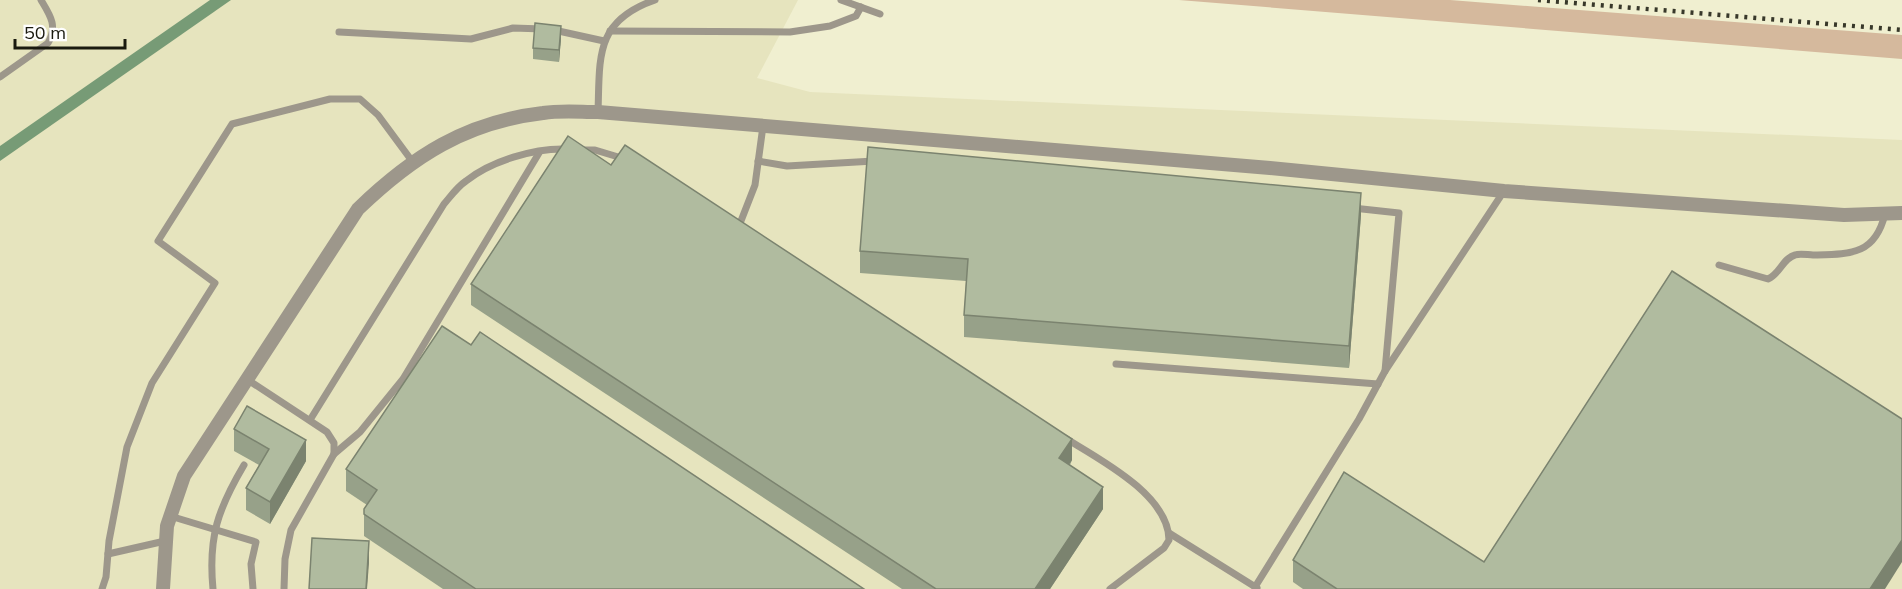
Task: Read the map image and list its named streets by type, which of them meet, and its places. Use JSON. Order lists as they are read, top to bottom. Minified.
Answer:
{"scale_bar":"50 m"}
